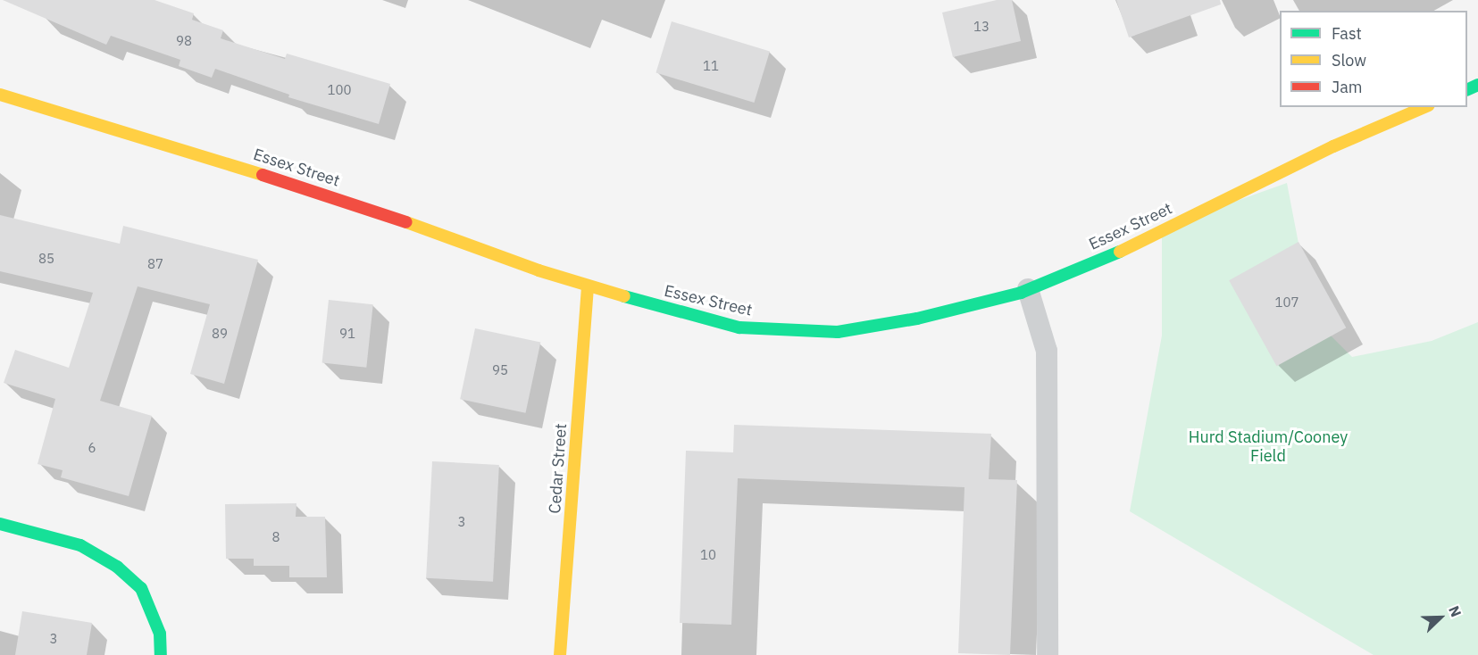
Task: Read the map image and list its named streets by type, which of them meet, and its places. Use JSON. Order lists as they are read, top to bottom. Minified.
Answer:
{"streets":{"main road":["Essex Street","Cedar Street"]},"crossings":[["Essex Street","Cedar Street"]],"parks":["Hurd Stadium/Cooney Field"],"house_numbers":["13","98","11","100","85","87","107","89","91","95","6","3","8","10","3"],"legend":["Fast","Slow","Jam"],"north":"top right"}
